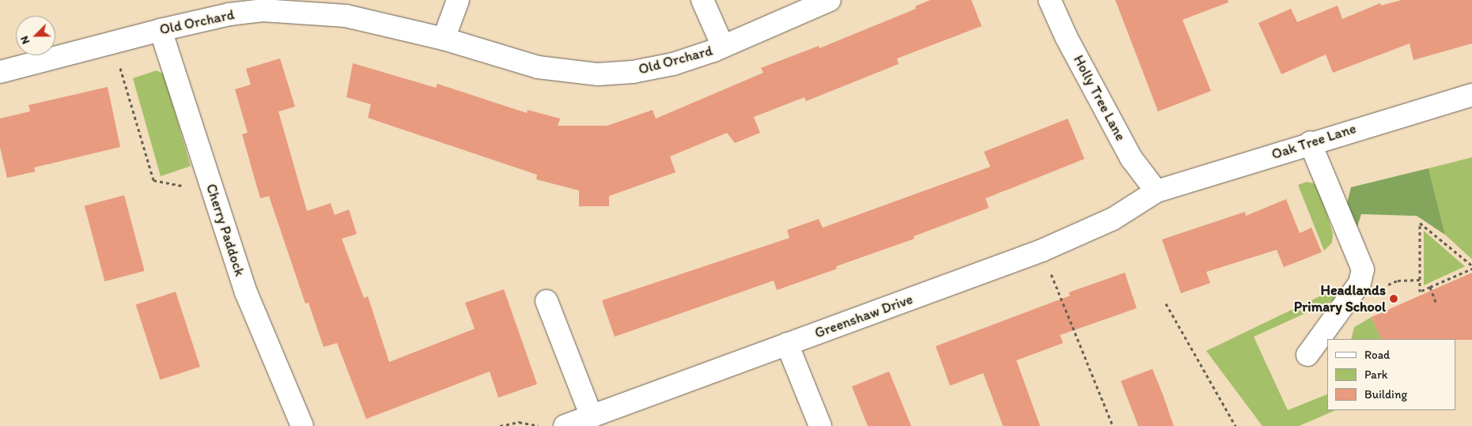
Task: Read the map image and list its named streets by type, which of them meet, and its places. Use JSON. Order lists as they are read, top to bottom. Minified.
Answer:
{"streets":{"street":["Old Orchard","Holly Tree Lane","Oak Tree Lane","Cherry Paddock","Greenshaw Drive"]},"crossings":[["Old Orchard","Cherry Paddock"],["Holly Tree Lane","Oak Tree Lane"],["Holly Tree Lane","Greenshaw Drive"],["Oak Tree Lane","Greenshaw Drive"]],"places":["Headlands Primary School"],"legend":["Road","Park","Building"],"north":"bottom left"}
